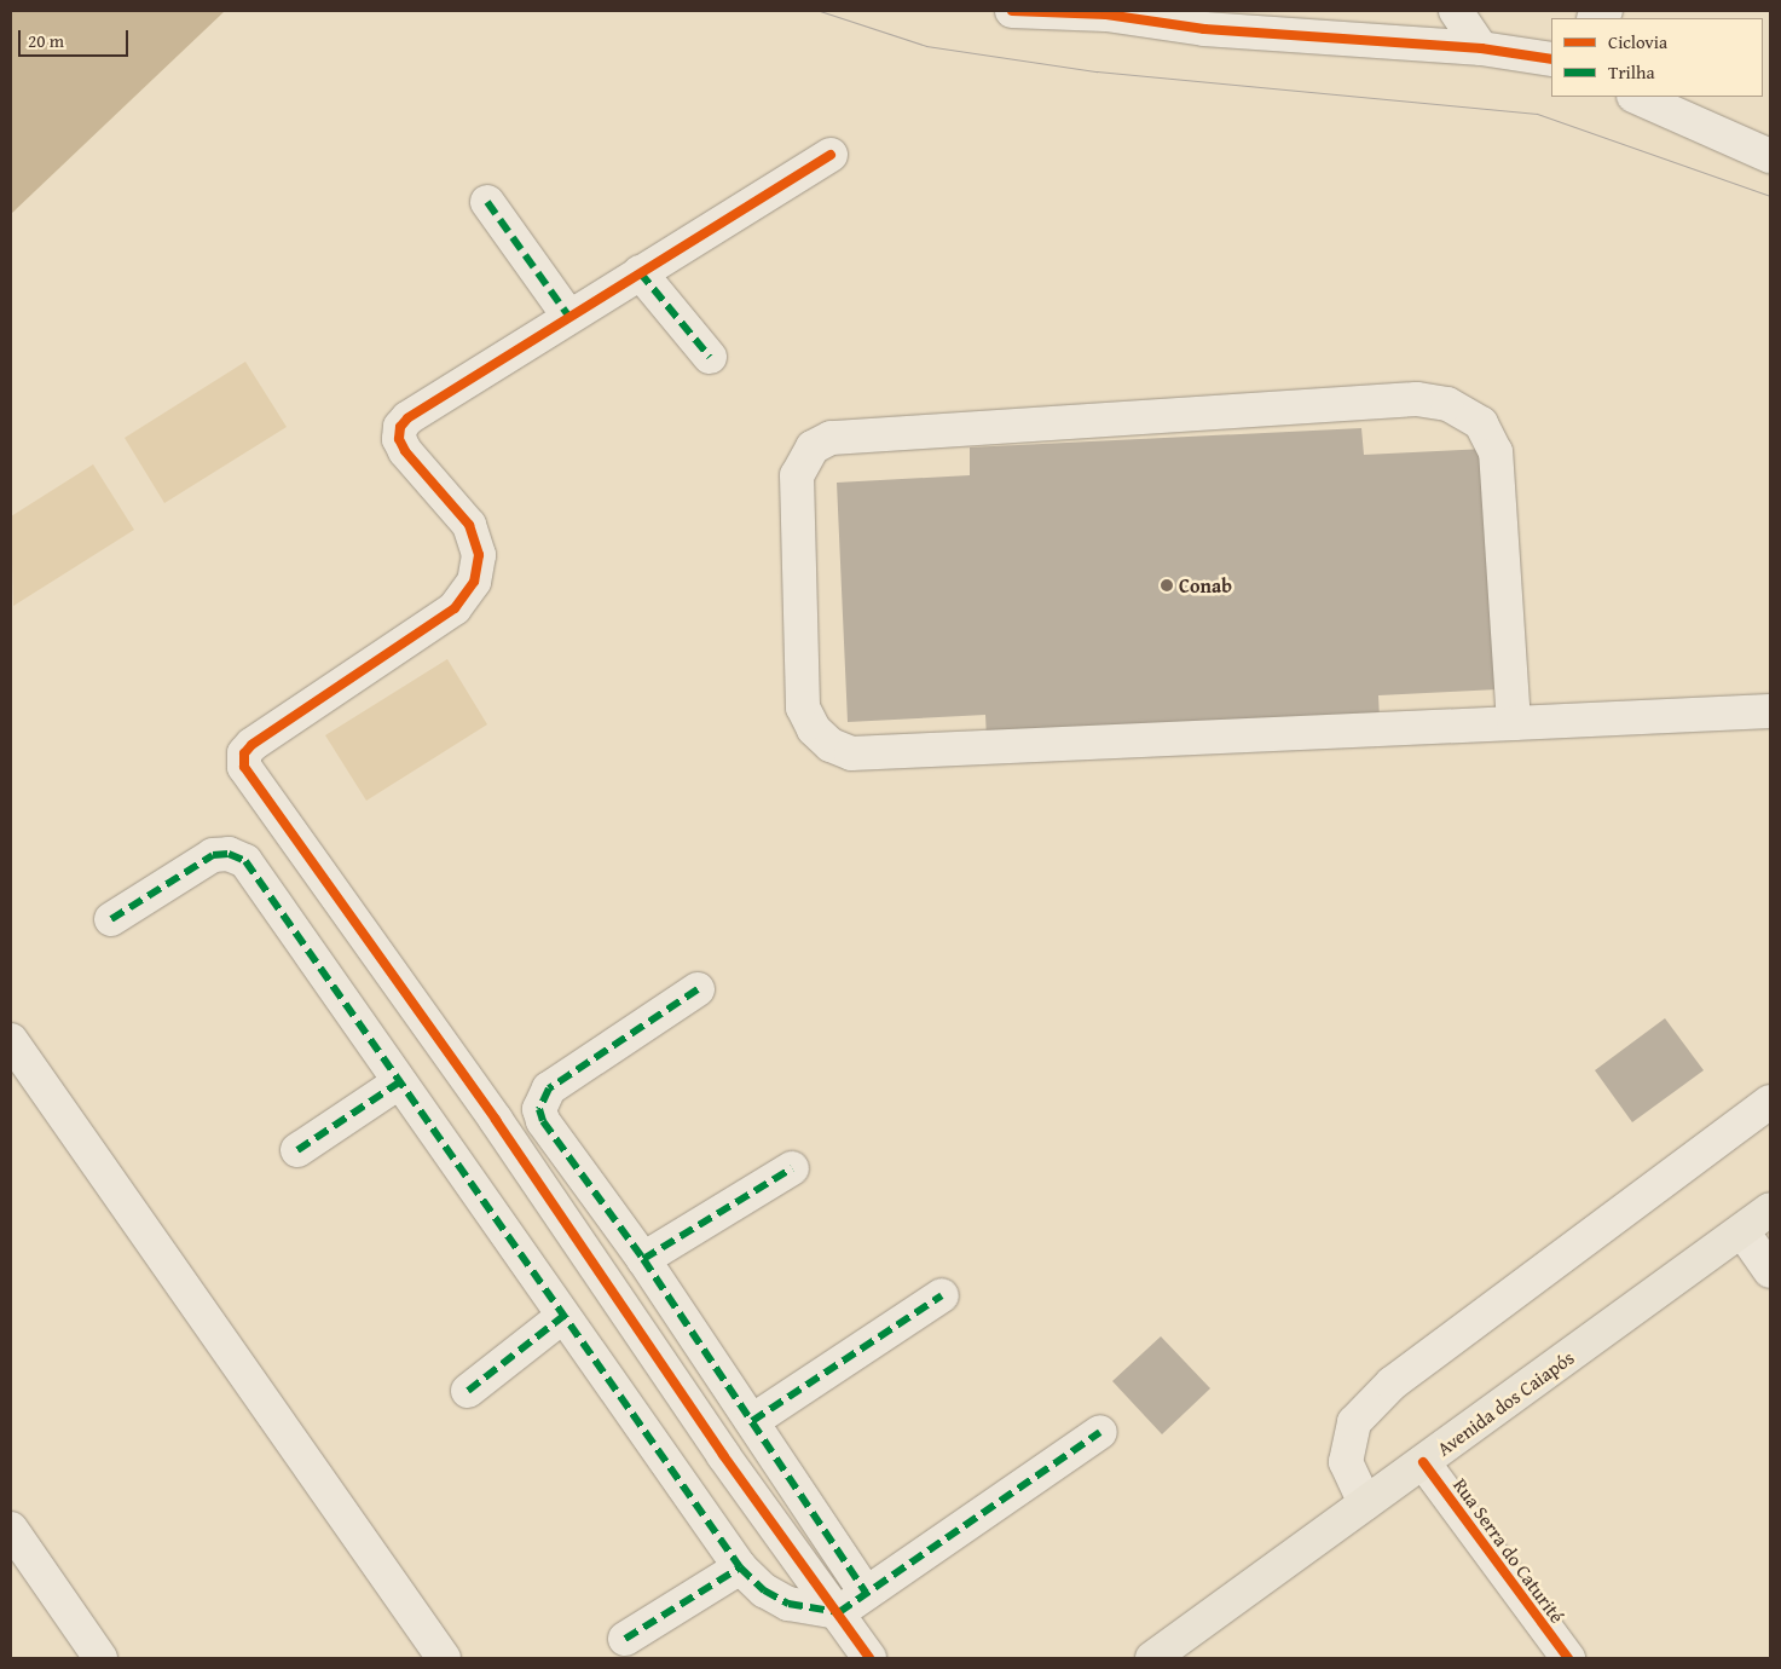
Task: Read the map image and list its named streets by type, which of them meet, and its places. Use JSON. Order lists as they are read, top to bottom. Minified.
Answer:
{"streets":{"main road":["Avenida dos Caiapós"],"street":["Rua Serra do Caturité"]},"crossings":[["Avenida dos Caiapós","Rua Serra do Caturité"]],"places":["Conab"],"legend":["Ciclovia","Trilha"],"scale_bar":"20 m"}
